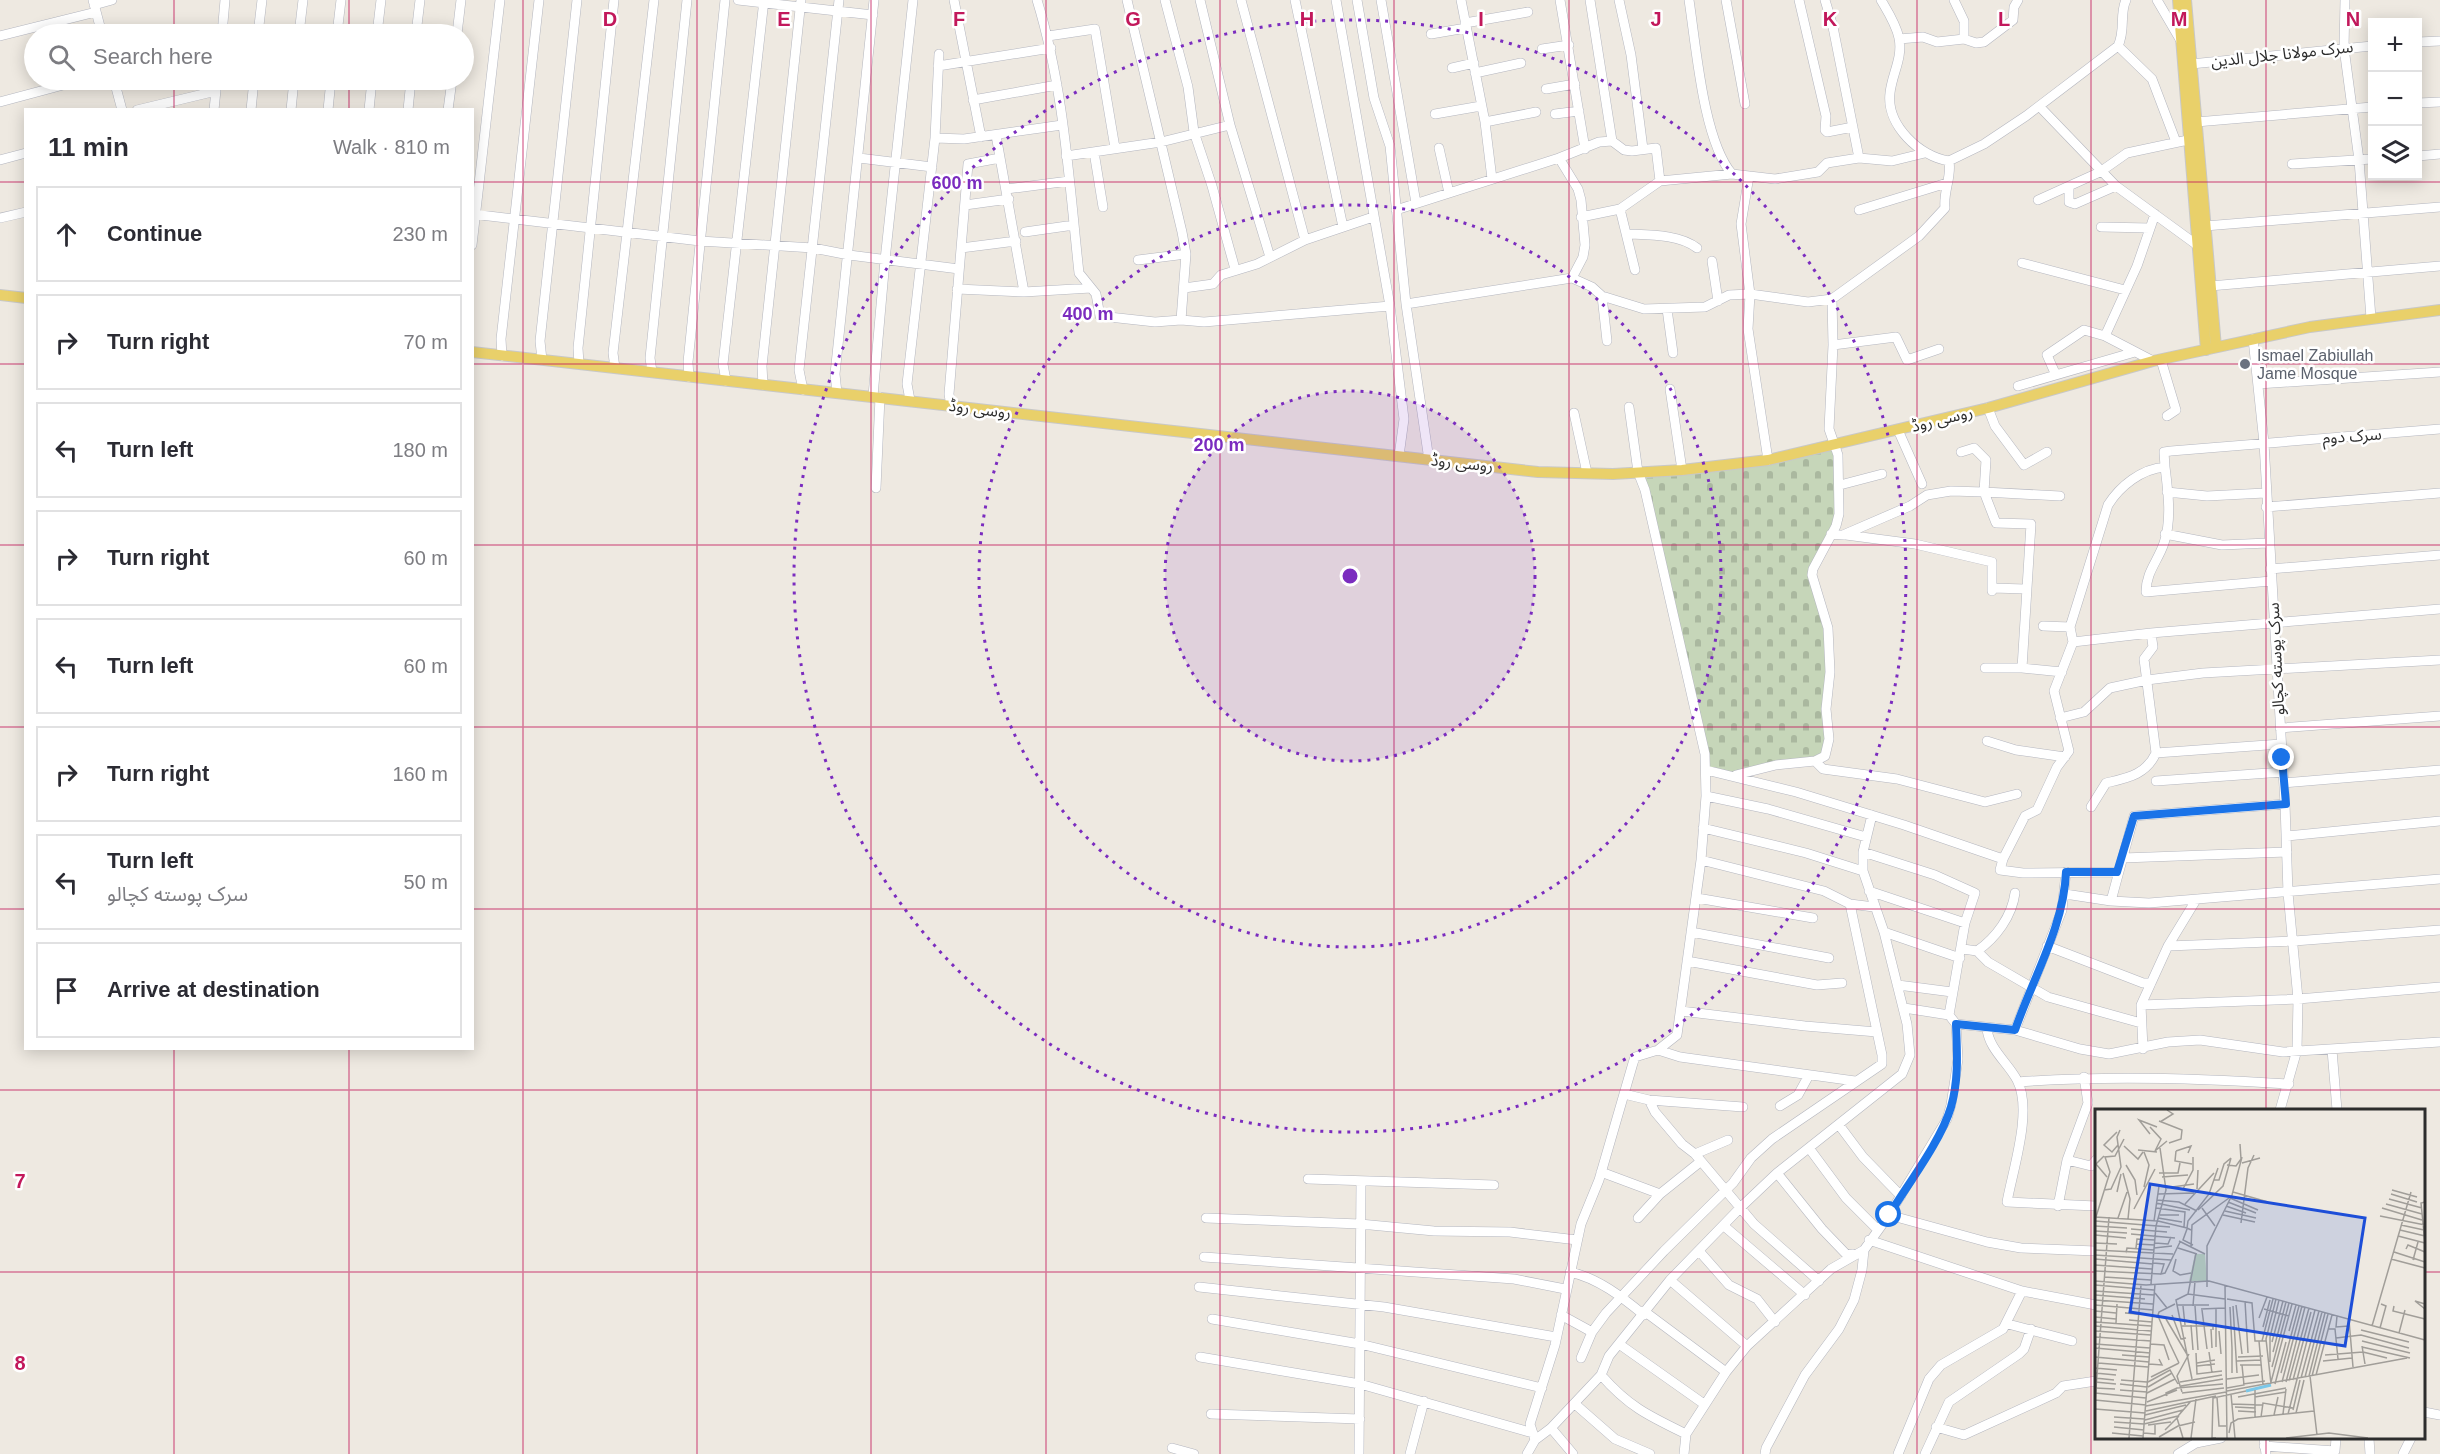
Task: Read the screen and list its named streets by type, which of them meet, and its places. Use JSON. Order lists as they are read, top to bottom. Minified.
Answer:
{"streets":{"main road":["روسی روڈ"],"street":["سرک مولانا جلال الدین","سرک دوم","سرک پوسته کچالو"]},"crossings":[["روسی روڈ","سرک پوسته کچالو"],["سرک دوم","سرک پوسته کچالو"]],"places":["Ismael Zabiullah Jame Mosque"],"page":{"map_buttons":["+","−"],"search":"Search here","heading":["11 min","Walk · 810 m"],"list":[["Continue","230 m"],["Turn right","70 m"],["Turn left","180 m"],["Turn right","60 m"],["Turn left","60 m"],["Turn right","160 m"],["Turn left","سرک پوسته کچالو","50 m"],"Arrive at destination"]},"grid":{"columns":["D","E","F","G","H","I","J","K","L","M","N"],"rows":["7","8"]},"rings":["600 m","400 m","200 m"]}
